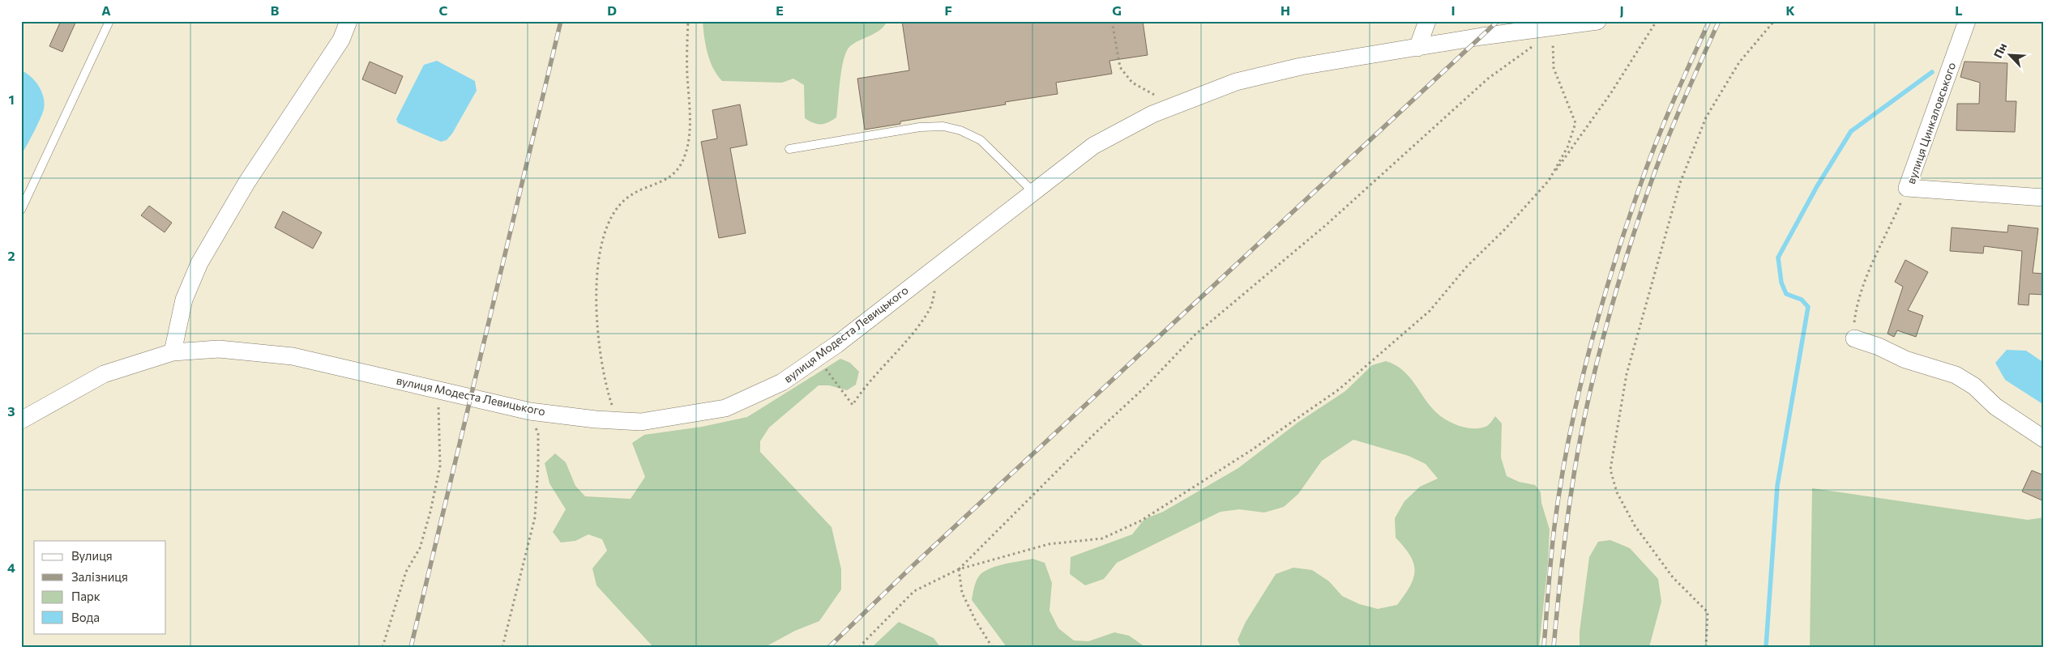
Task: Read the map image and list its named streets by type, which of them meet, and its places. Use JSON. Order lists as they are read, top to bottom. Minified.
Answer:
{"streets":{"street":["вулиця Цинкаловського","вулиця Модеста Левицького"]},"legend":["Вулиця","Залізниця","Парк","Вода"],"north":"top left","grid":{"columns":["A","B","C","D","E","F","G","H","I","J","K","L"],"rows":["1","2","3","4"]}}
